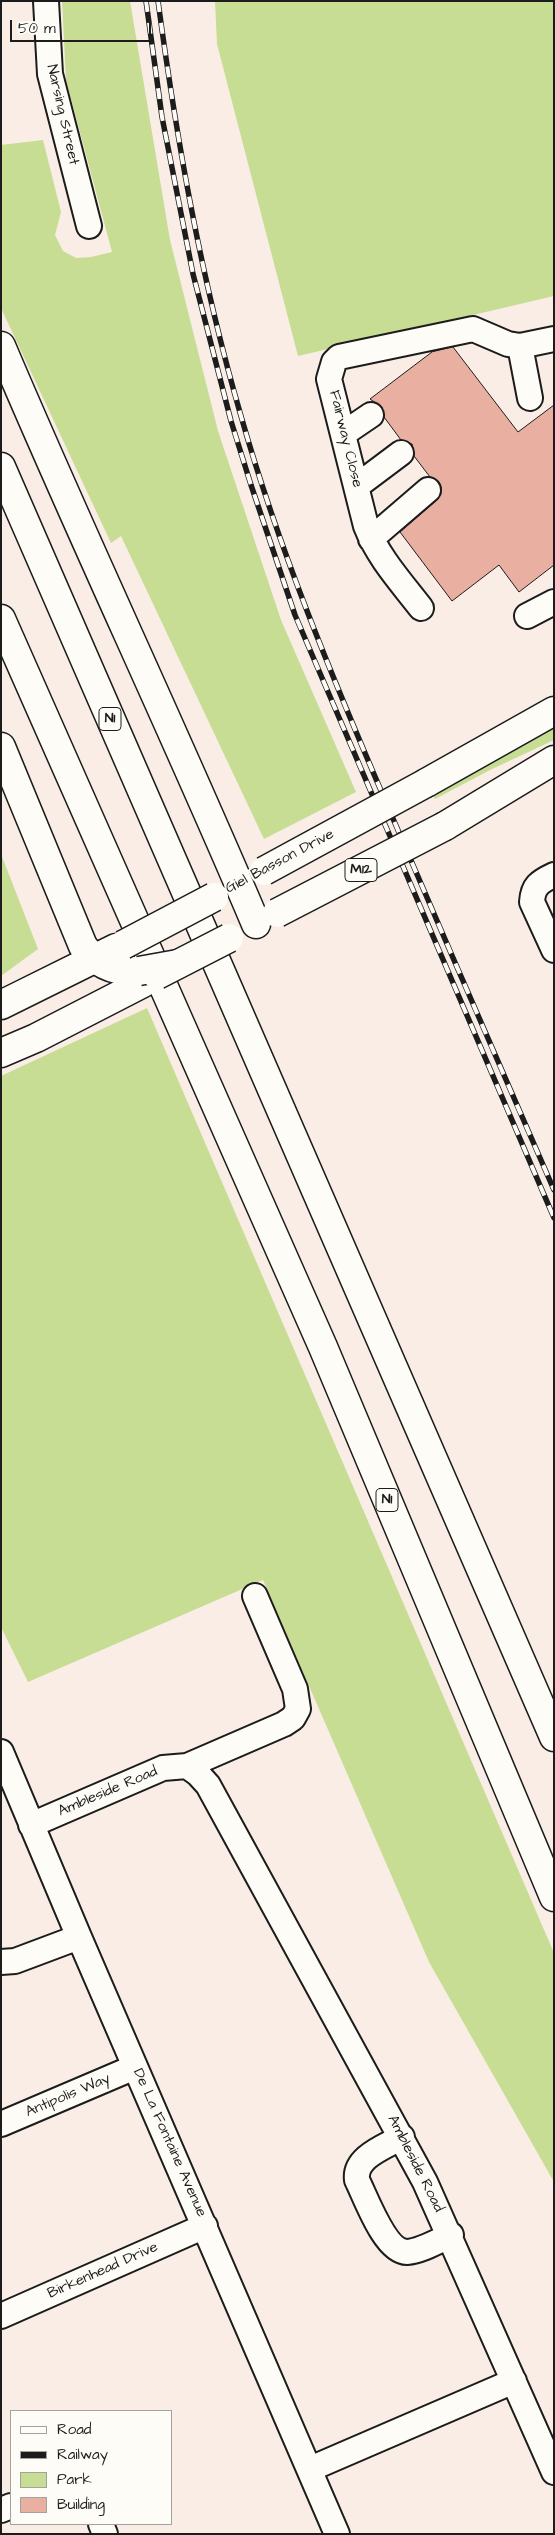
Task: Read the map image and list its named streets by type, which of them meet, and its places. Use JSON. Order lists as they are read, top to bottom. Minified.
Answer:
{"streets":{"main road":["N1","Giel Basson Drive","M12"],"street":["Narsing Street","Fairway Close","Ambleside Road","Antipolis Way","De La Fontaine Avenue","Birkenhead Drive"]},"crossings":[["Ambleside Road","De La Fontaine Avenue"],["Antipolis Way","De La Fontaine Avenue"],["De La Fontaine Avenue","Birkenhead Drive"]],"legend":["Road","Railway","Park","Building"],"scale_bar":"50 m"}
